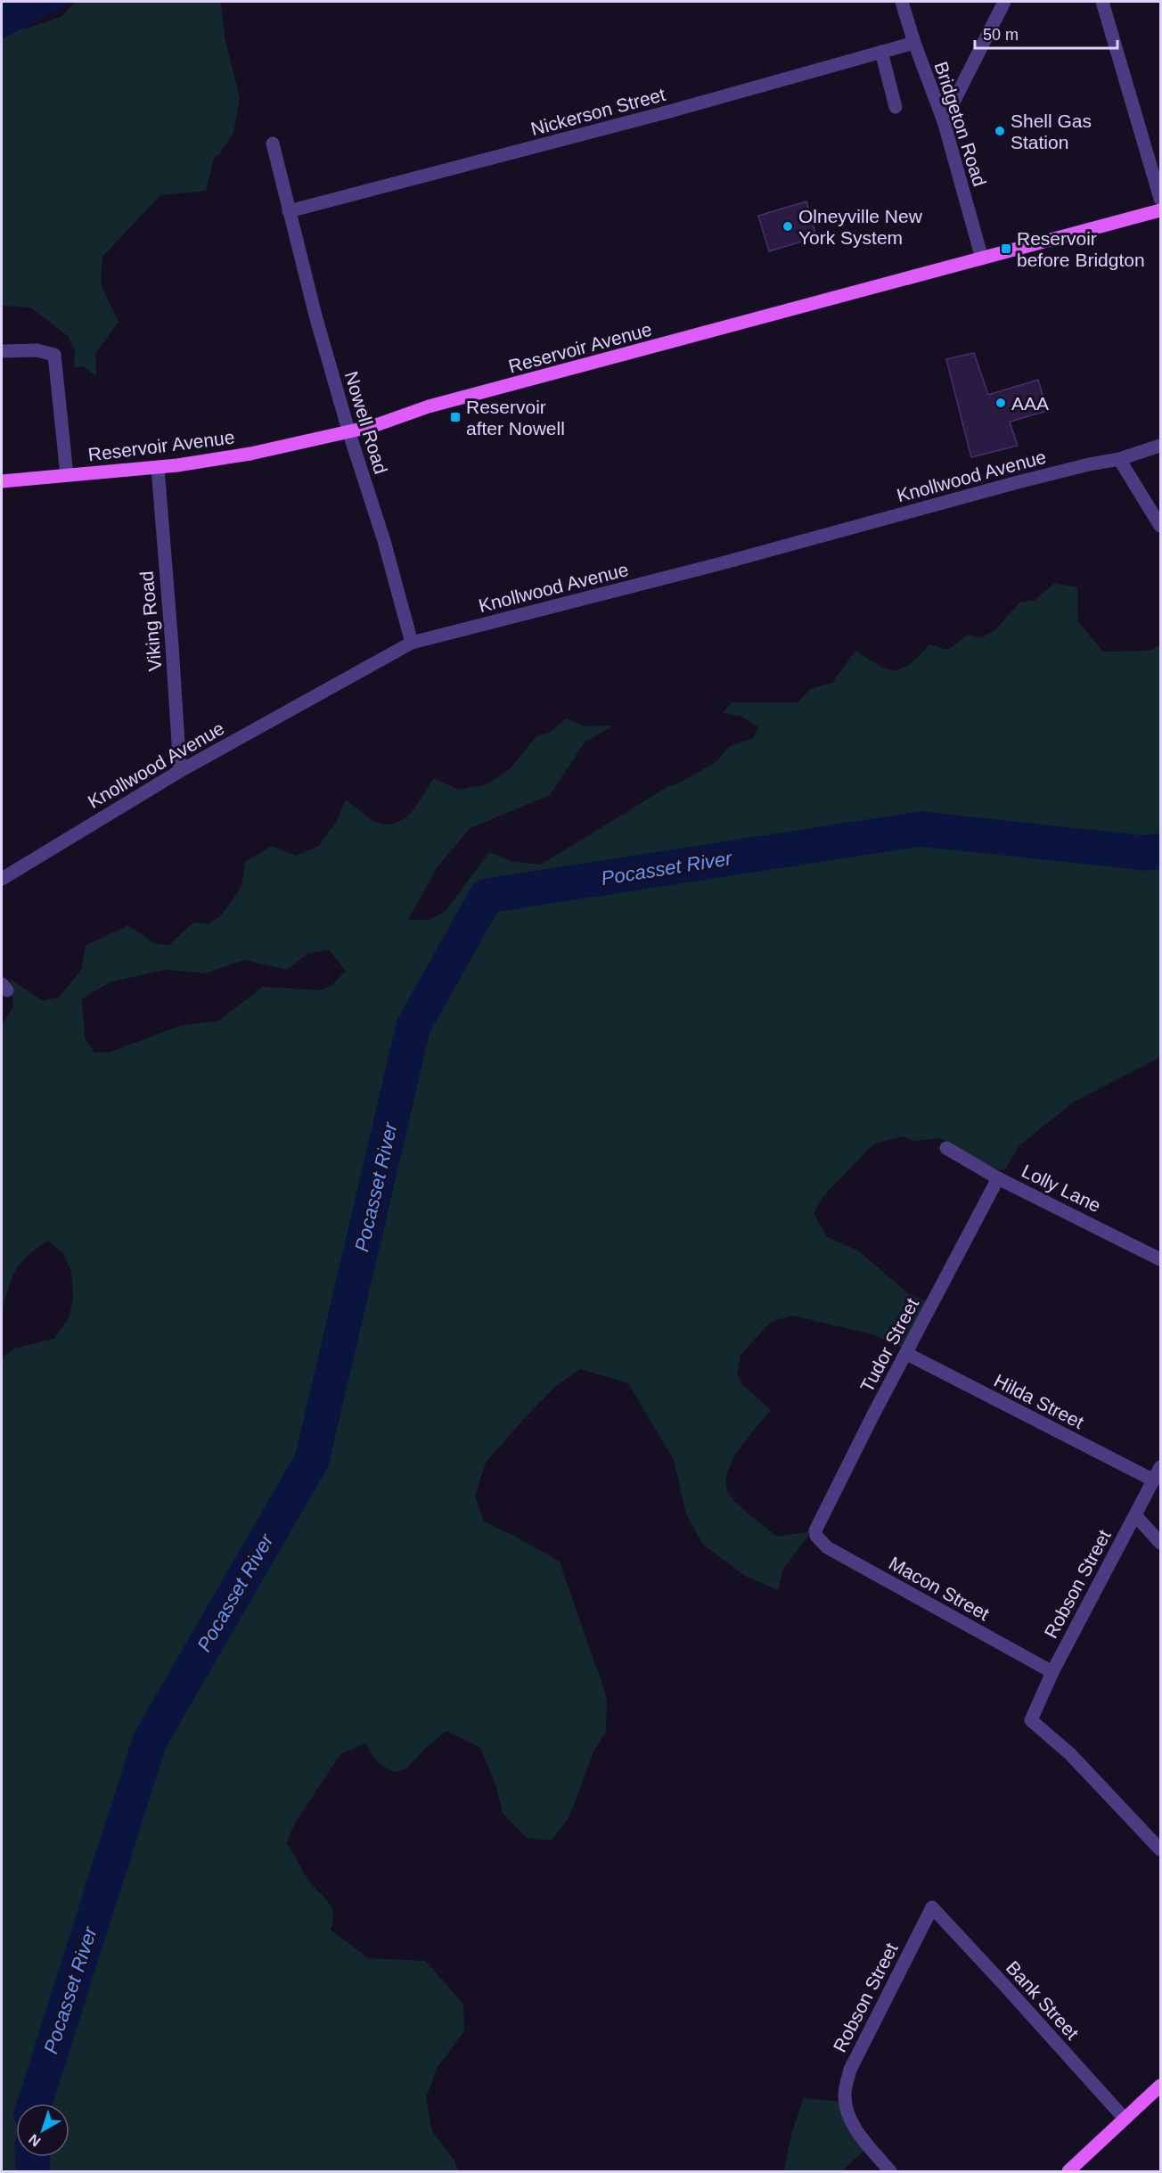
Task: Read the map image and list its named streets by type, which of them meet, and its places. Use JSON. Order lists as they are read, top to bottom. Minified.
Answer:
{"streets":{"main road":["Reservoir Avenue"],"street":["Nickerson Street","Bridgeton Road","Nowell Road","Knollwood Avenue","Viking Road","Lolly Lane","Tudor Street","Hilda Street","Robson Street","Macon Street","Bank Street"]},"crossings":[["Nickerson Street","Bridgeton Road"],["Nickerson Street","Nowell Road"],["Bridgeton Road","Reservoir Avenue"],["Reservoir Avenue","Nowell Road"],["Reservoir Avenue","Viking Road"],["Nowell Road","Knollwood Avenue"],["Knollwood Avenue","Viking Road"],["Lolly Lane","Tudor Street"],["Tudor Street","Hilda Street"],["Tudor Street","Macon Street"],["Hilda Street","Robson Street"],["Robson Street","Macon Street"],["Robson Street","Bank Street"]],"water":["Pocasset River"],"places":{"other":["Shell Gas Station","Olneyville New York System","AAA"],"transit":["Reservoir before Bridgton","Reservoir after Nowell"]},"scale_bar":"50 m","north":"bottom left"}
